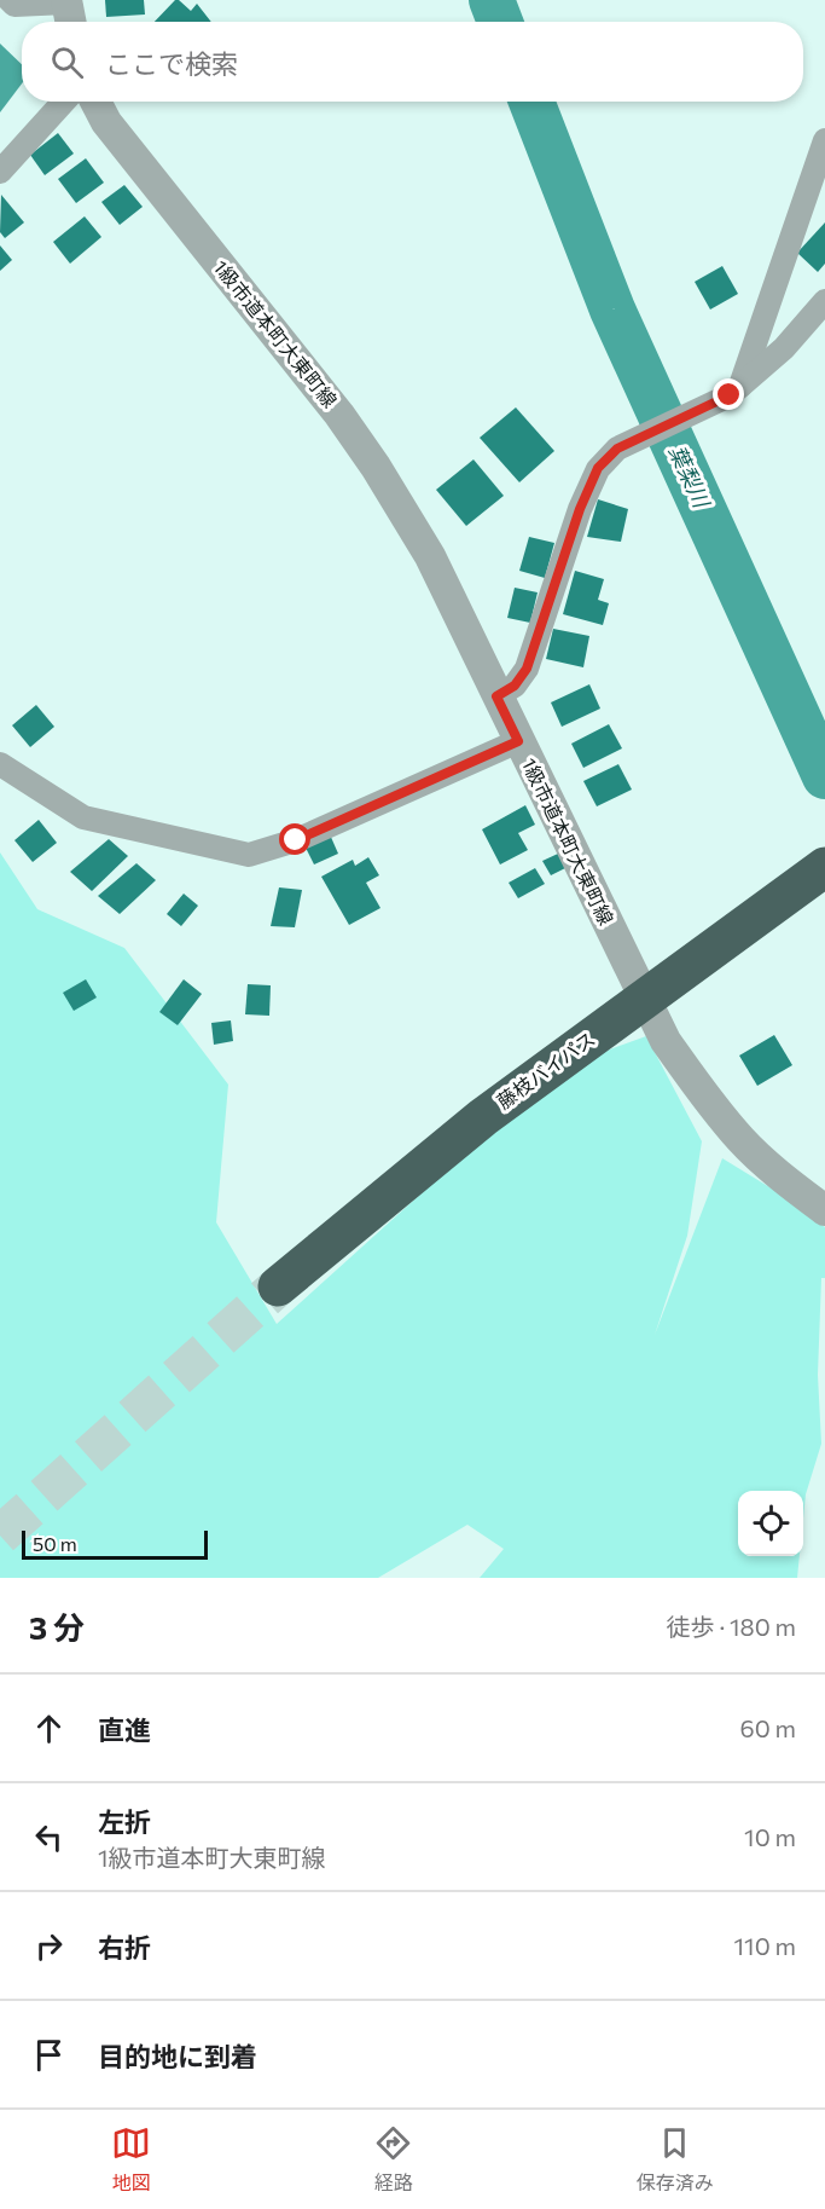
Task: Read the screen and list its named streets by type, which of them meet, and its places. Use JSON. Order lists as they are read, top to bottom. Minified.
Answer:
{"streets":{"highway":["藤枝バイパス"],"street":["1級市道本町大東町線"]},"water":["葉梨川"],"scale_bar":"50 m","page":{"search":"ここで検索","scale":"50 m","heading":["3 分","徒歩 · 180 m"],"list":[["直進","60 m"],["左折","1級市道本町大東町線","10 m"],["右折","110 m"],"目的地に到着"],"nav":["地図","経路","保存済み"]}}
